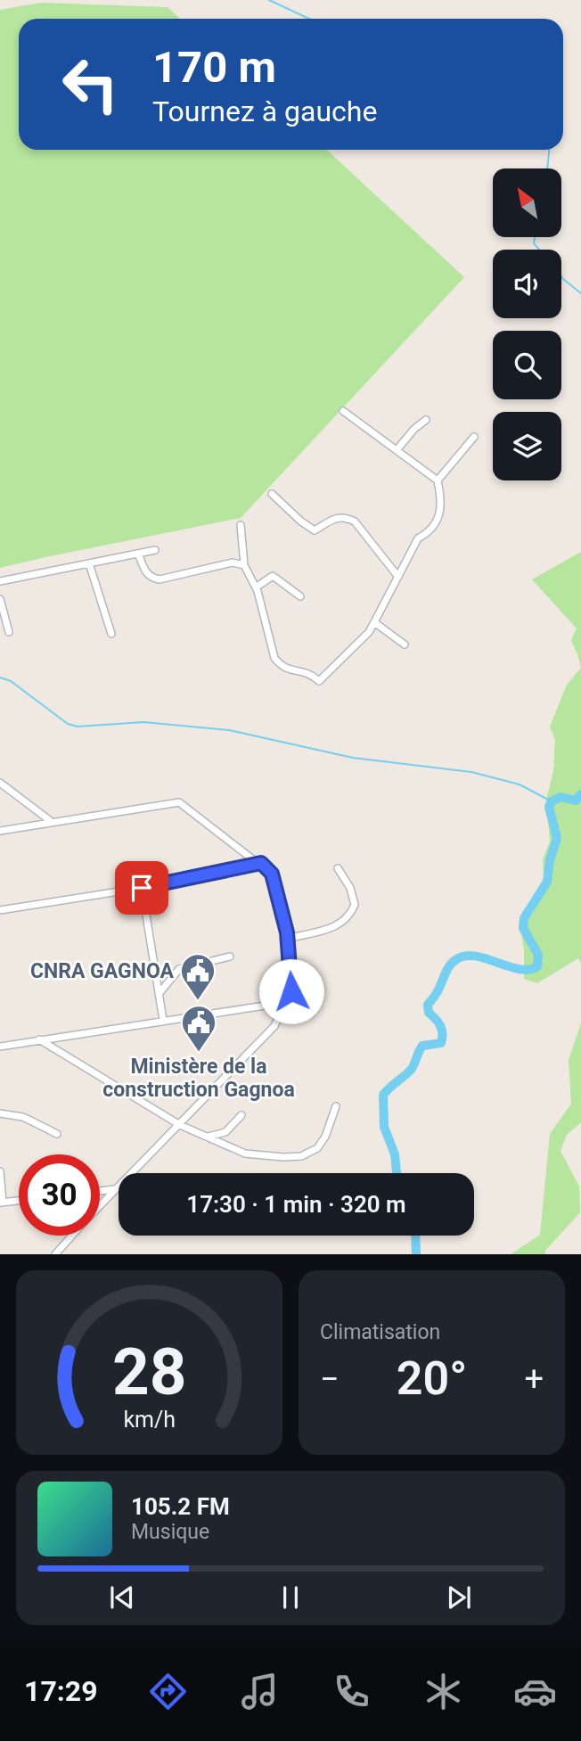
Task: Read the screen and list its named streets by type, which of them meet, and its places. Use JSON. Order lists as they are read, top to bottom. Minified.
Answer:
{"places":{"public building":["CNRA GAGNOA","Ministère de la construction Gagnoa"]},"north":"top left","page":{"turn":["170 m","Tournez à gauche"],"limit":"30","trip":"17:30 · 1 min · 320 m","tile":"Climatisation","heat":["−","20°","+"],"song":["105.2 FM","Musique"],"tabs":"17:29","gauge":["28","km/h"]}}
